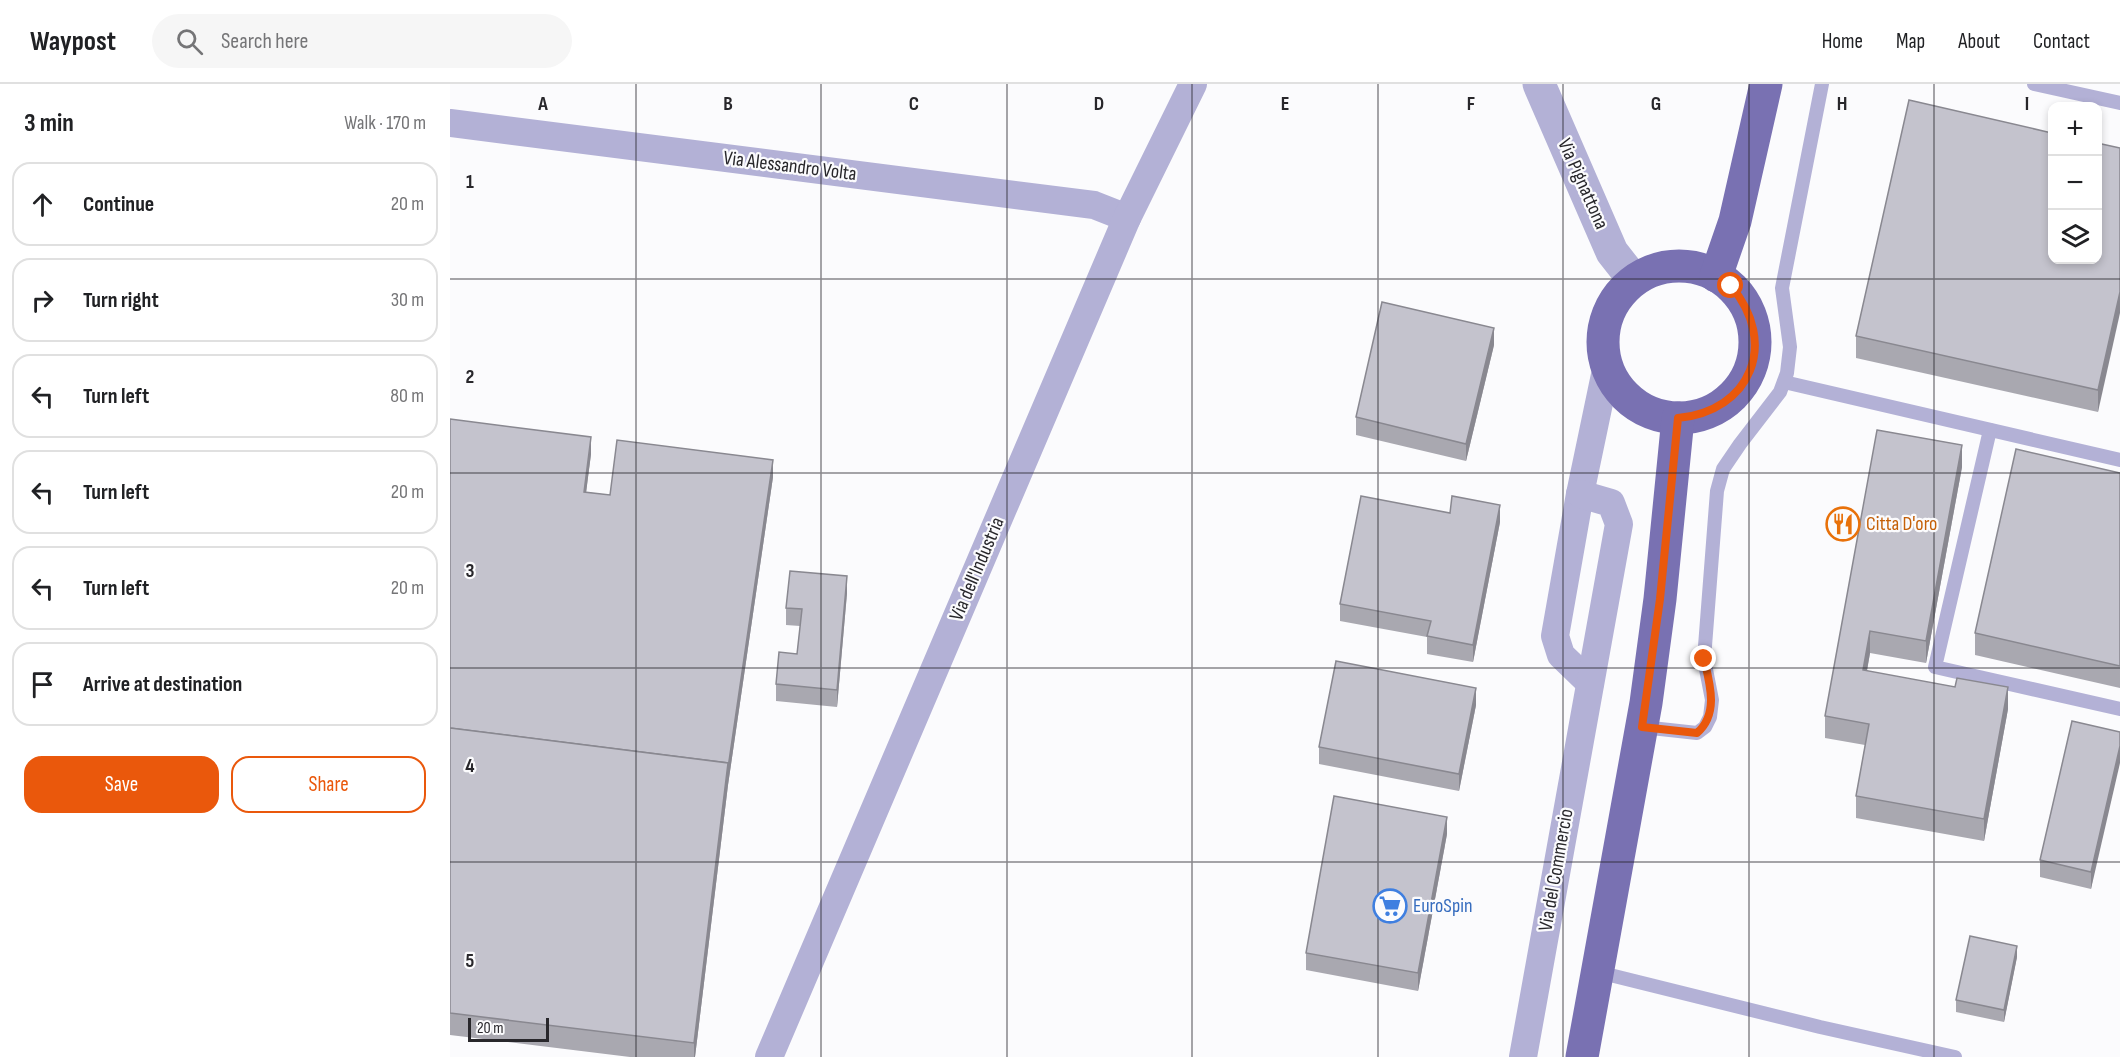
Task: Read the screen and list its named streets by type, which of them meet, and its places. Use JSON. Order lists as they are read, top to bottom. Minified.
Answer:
{"streets":{"street":["Via Alessandro Volta","Via Pignattona","Via dell'Industria","Via del Commercio"]},"crossings":[["Via Alessandro Volta","Via dell'Industria"]],"places":{"restaurant":["Citta D'oro"],"supermarket":["EuroSpin"]},"scale_bar":"20 m","page":{"header":"Waypost","search":"Search here","nav":["Home","Map","About","Contact"],"heading":["3 min","Walk · 170 m"],"map_buttons":["+","−"],"list":[["Continue","20 m"],["Turn right","30 m"],["Turn left","80 m"],["Turn left","20 m"],["Turn left","20 m"],"Arrive at destination"],"buttons":["Save","Share"],"scale":"20 m"},"grid":{"columns":["A","B","C","D","E","F","G","H","I"],"rows":["1","2","3","4","5"]}}
